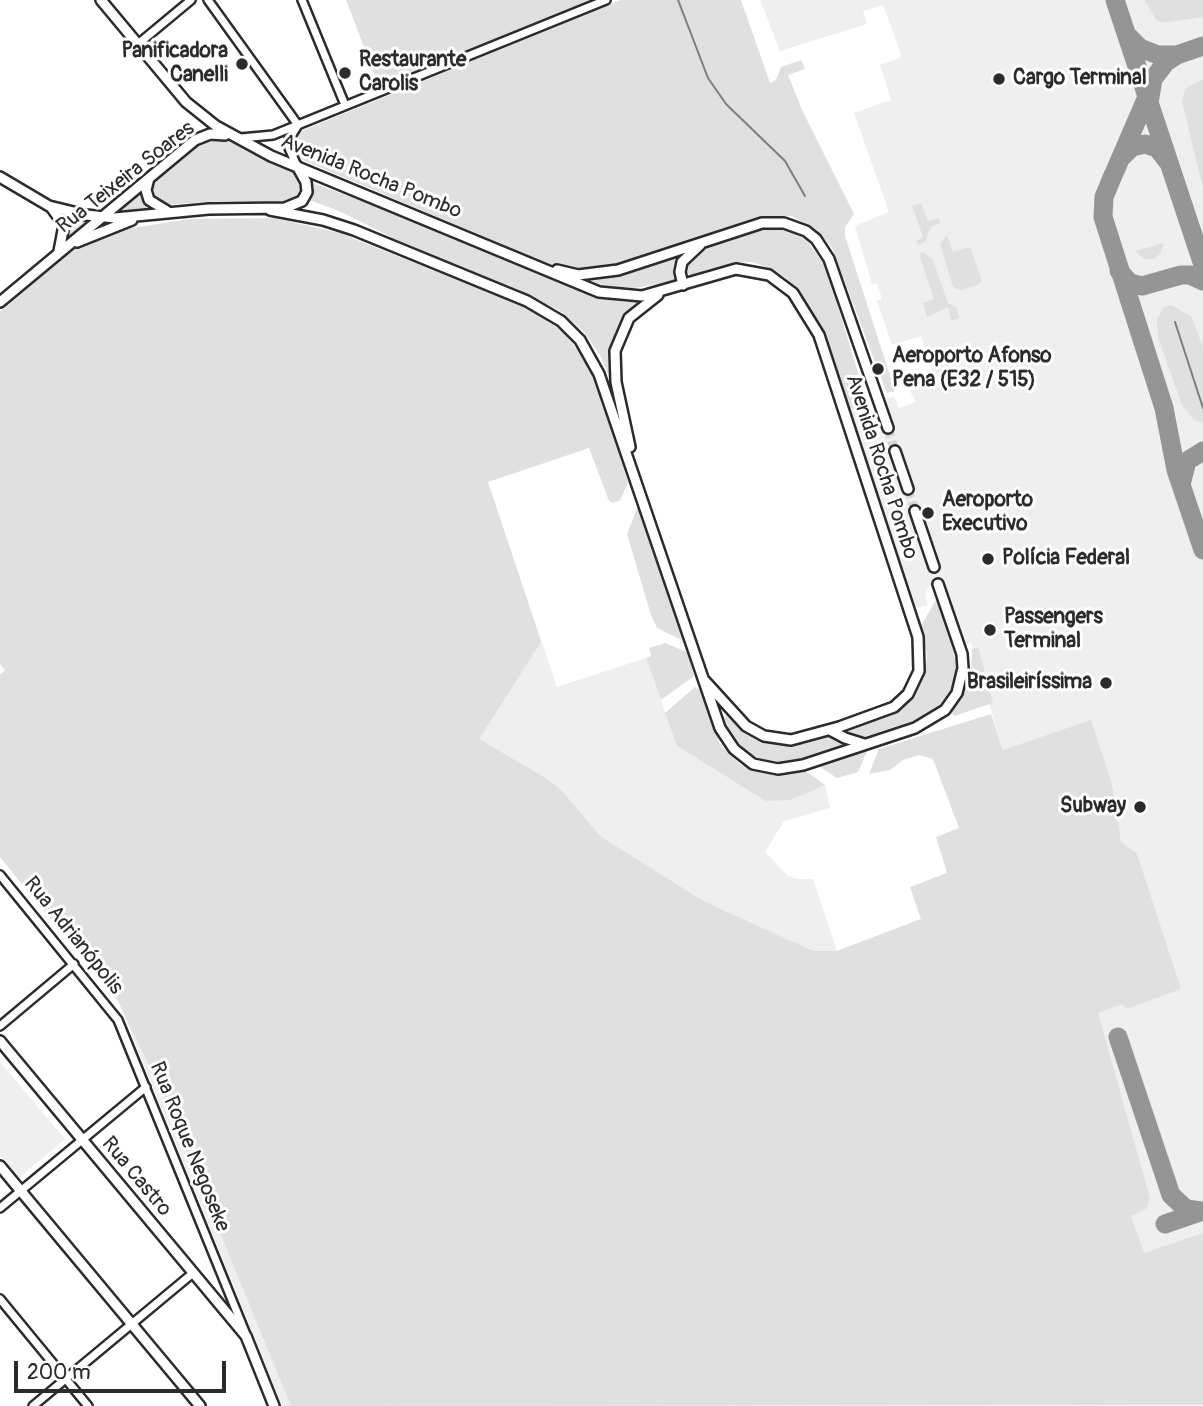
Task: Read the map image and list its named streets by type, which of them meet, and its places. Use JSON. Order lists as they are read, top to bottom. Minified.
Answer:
{"streets":{"main road":["Avenida Rocha Pombo","Rua Teixeira Soares","Rua Roque Negoseke","Rua Castro"],"street":["Rua Adrianópolis"]},"crossings":[["Avenida Rocha Pombo","Rua Teixeira Soares"],["Rua Adrianópolis","Rua Roque Negoseke"],["Rua Roque Negoseke","Rua Castro"]],"places":["Panificadora Canelli","Restaurante Carolis","Cargo Terminal","Aeroporto Afonso Pena (E32 / 515)","Aeroporto Executivo","Polícia Federal","Passengers Terminal","Brasileiríssima","Subway"],"scale_bar":"200 m"}
